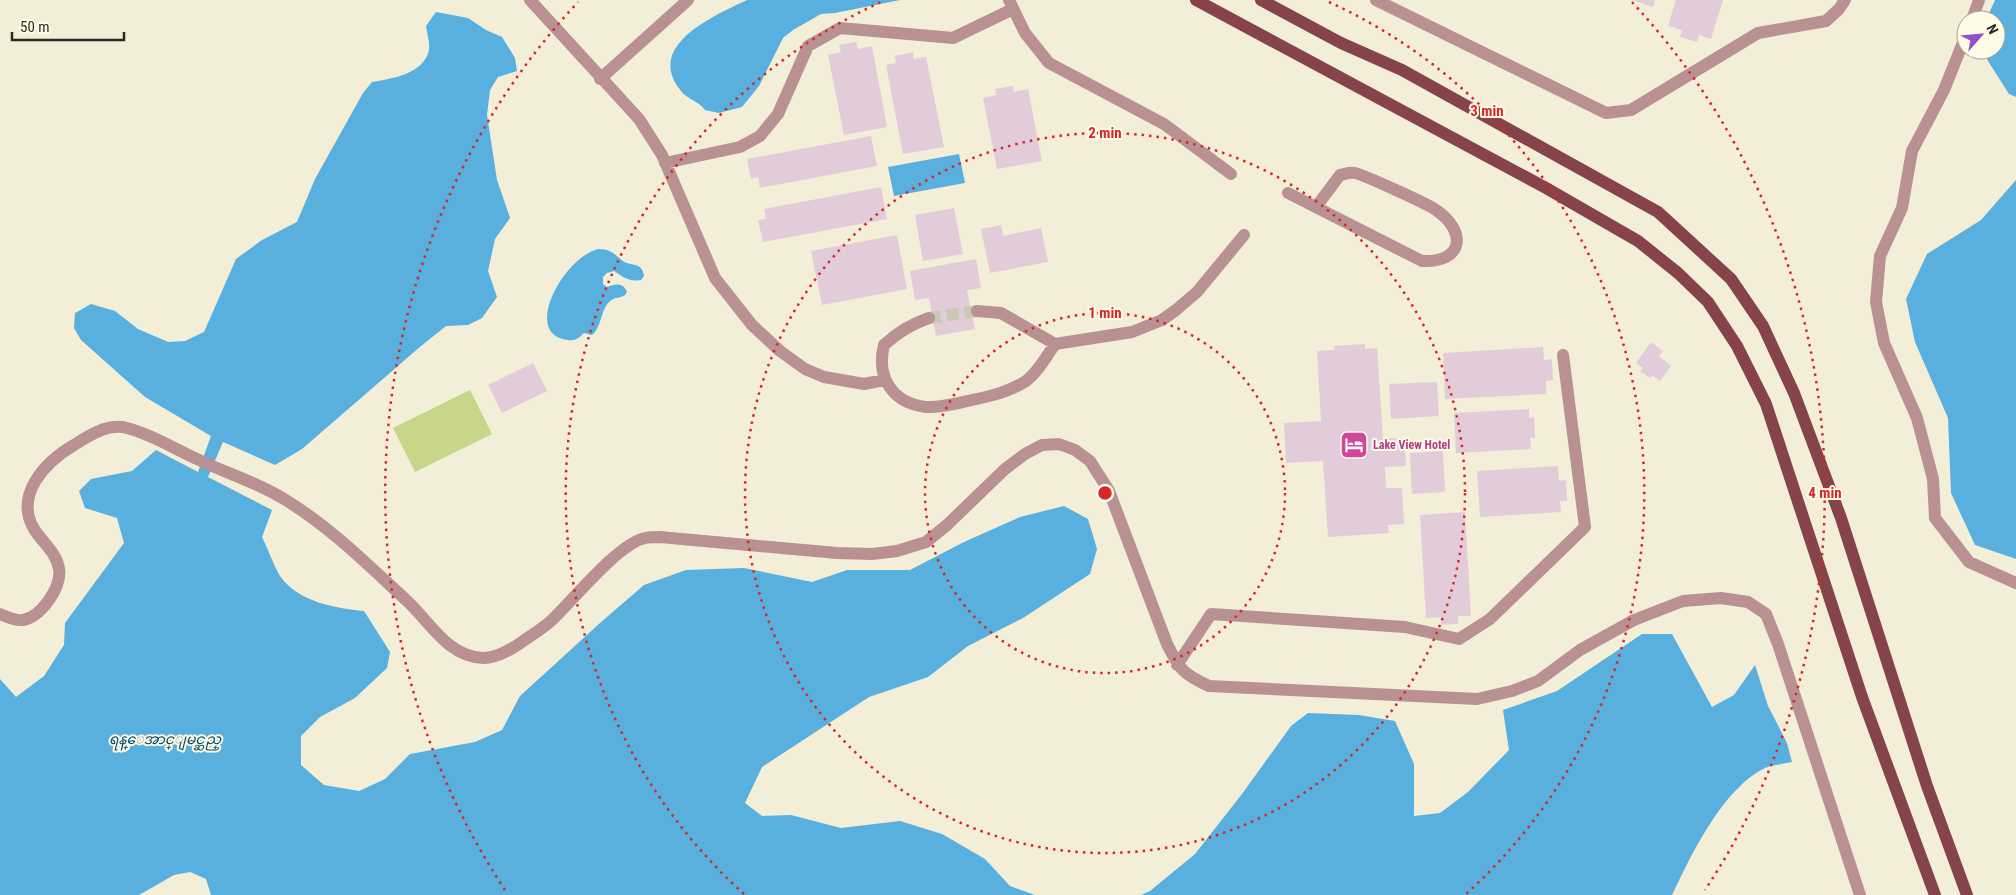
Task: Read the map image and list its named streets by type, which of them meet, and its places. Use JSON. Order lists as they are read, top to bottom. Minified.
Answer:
{"water":["ရန္ေအာင္ျမင္ဆည္"],"places":{"hotel":["Lake View Hotel"]},"scale_bar":"50 m","north":"top right","rings":["3 min","2 min","1 min","4 min"]}
